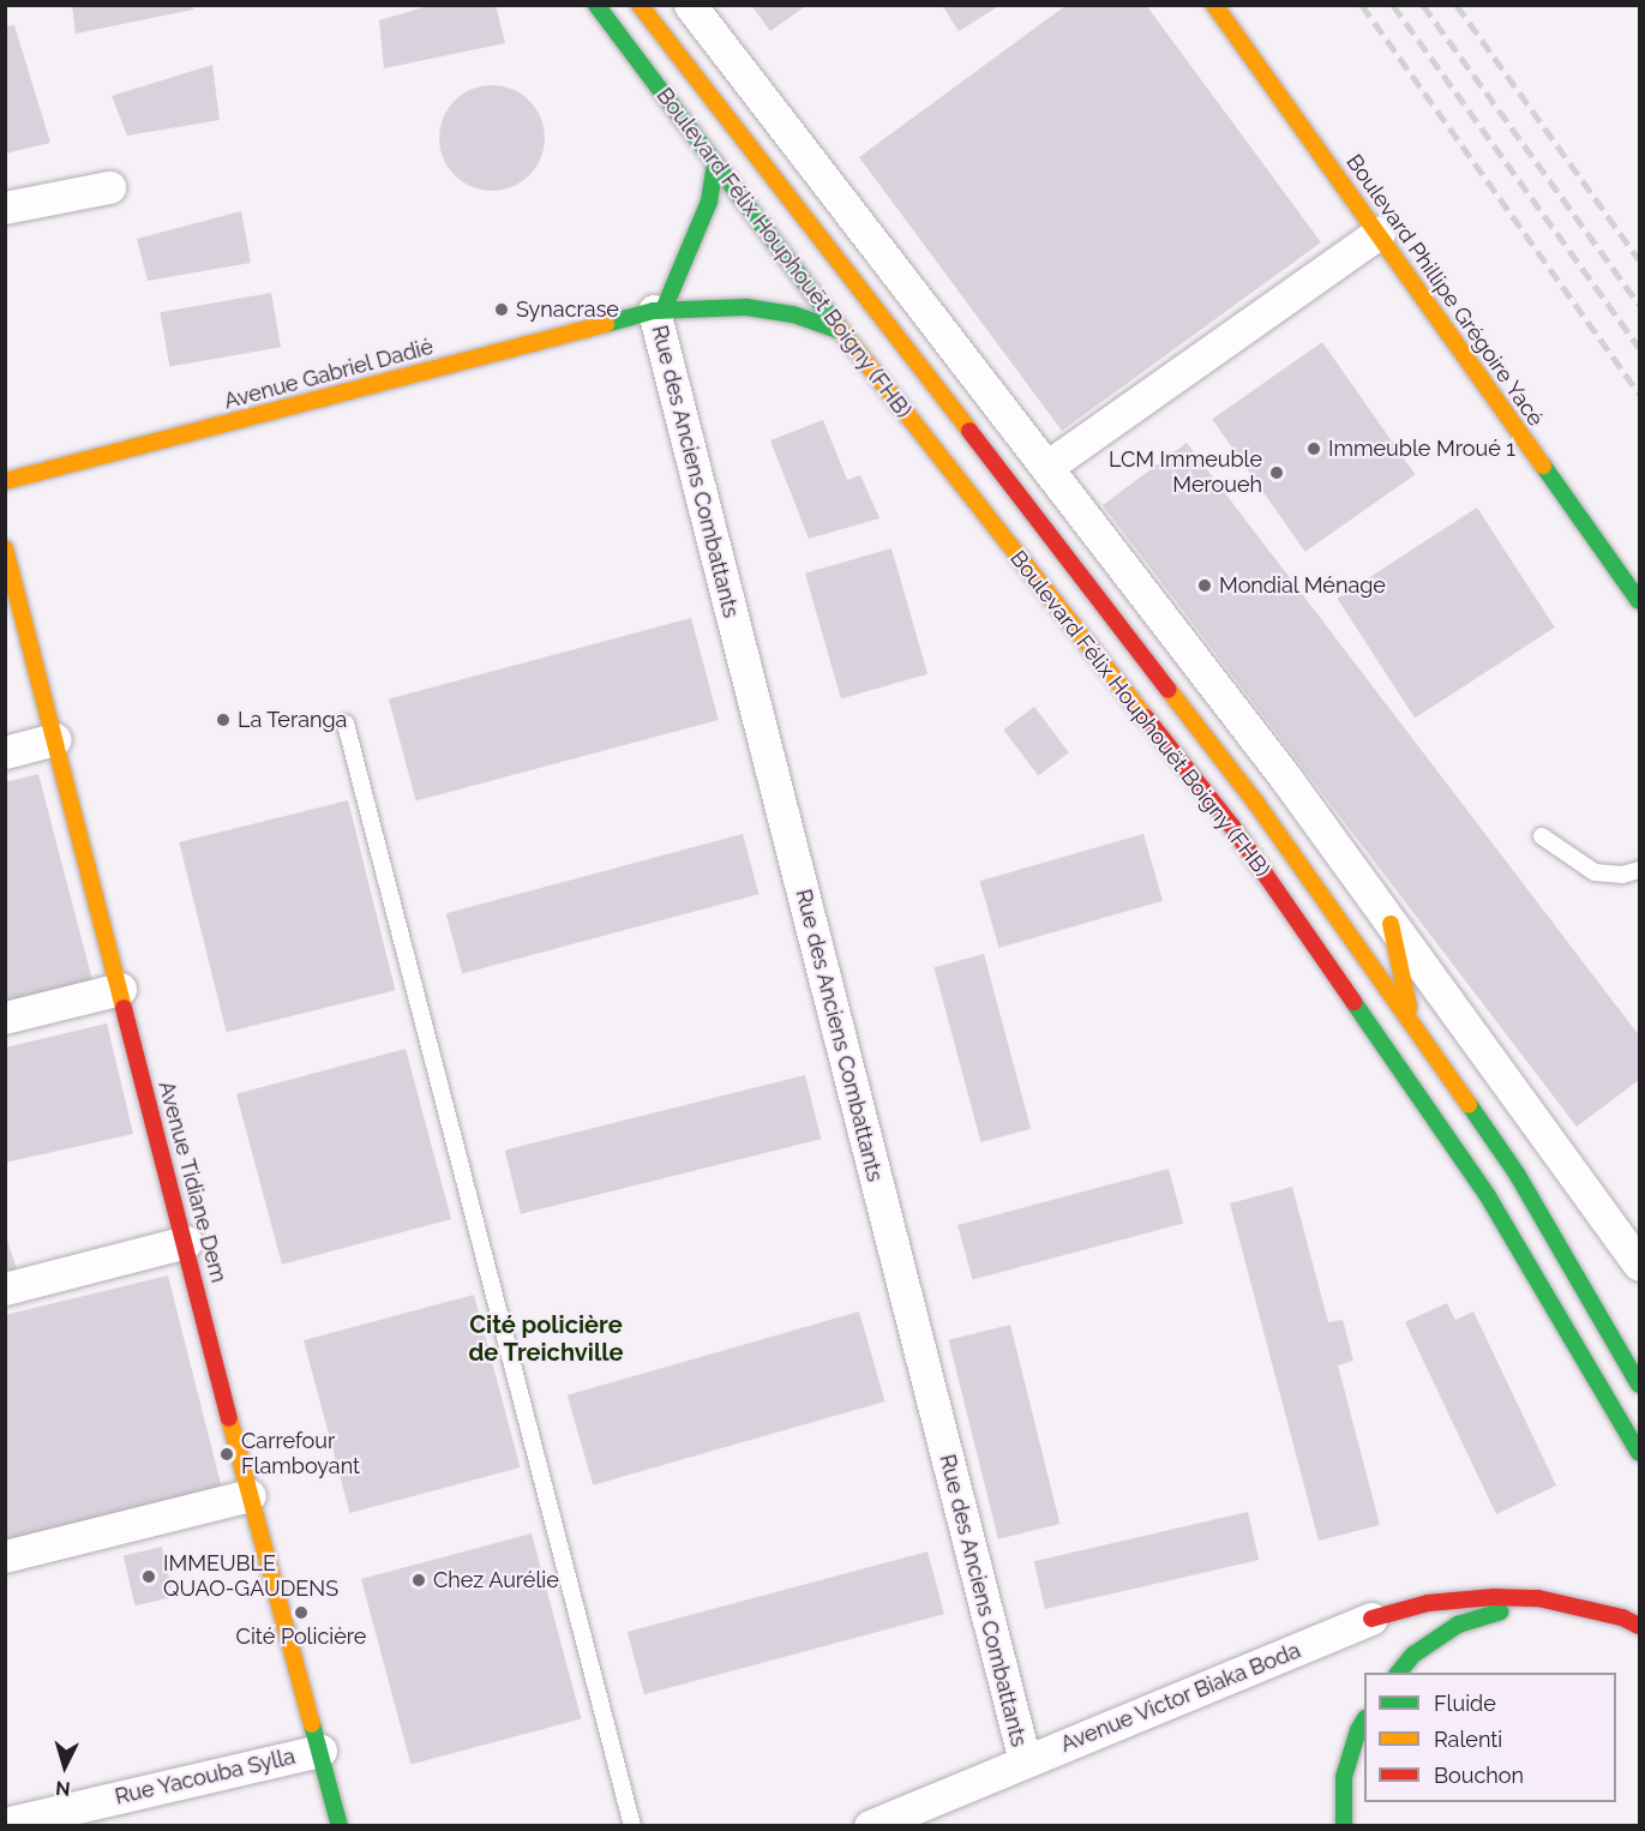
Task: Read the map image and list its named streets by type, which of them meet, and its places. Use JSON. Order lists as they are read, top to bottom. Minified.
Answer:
{"streets":{"main road":["Boulevard Félix Houphouët Boigny (FHB)","Boulevard Phillipe Grégoire Yacé","Avenue Gabriel Dadié","Avenue Tidiane Dem"],"street":["Rue des Anciens Combattants","Avenue Victor Biaka Boda","Rue Yacouba Sylla"]},"crossings":[["Boulevard Félix Houphouët Boigny (FHB)","Avenue Gabriel Dadié"],["Avenue Gabriel Dadié","Rue des Anciens Combattants"],["Rue des Anciens Combattants","Avenue Victor Biaka Boda"],["Avenue Tidiane Dem","Rue Yacouba Sylla"]],"districts":["Cité policière de Treichville"],"places":["Synacrase","Immeuble Mroué 1","LCM Immeuble Meroueh","Mondial Ménage","La Teranga","Carrefour Flamboyant","IMMEUBLE QUAO-GAUDENS","Chez Aurélie","Cité Policière"],"legend":["Fluide","Ralenti","Bouchon"],"north":"bottom"}
